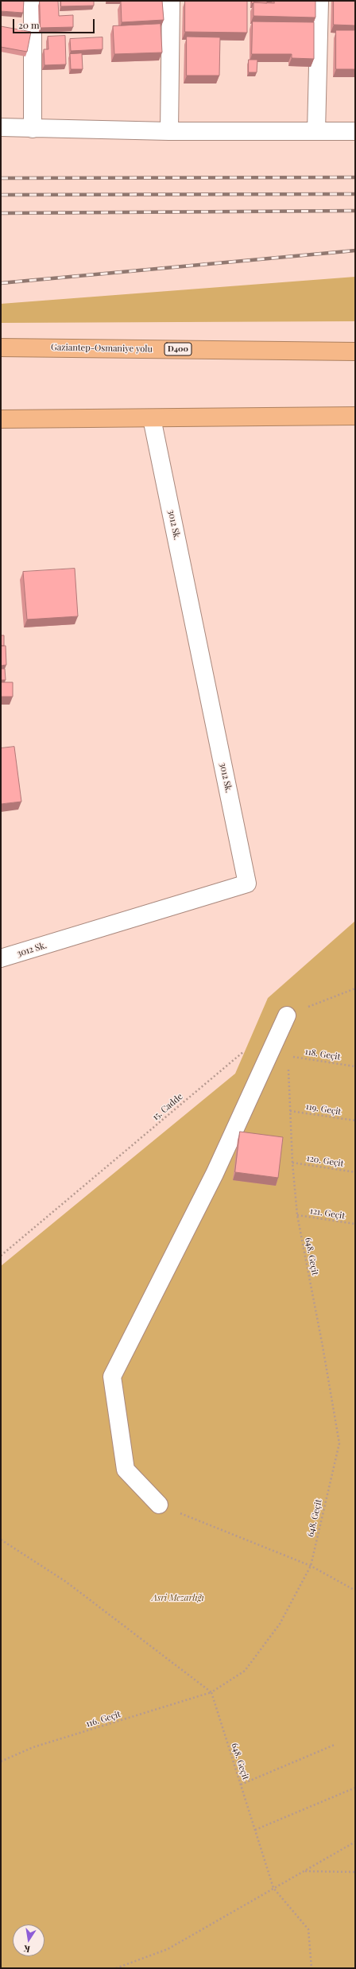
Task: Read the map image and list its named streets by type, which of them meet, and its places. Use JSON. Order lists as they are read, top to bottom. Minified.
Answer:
{"streets":{"highway":["Gaziantep-Osmaniye yolu","D400"],"street":["3012 Sk."],"path":["118. Geçit","15. Cadde","119. Geçit","120. Geçit","121. Geçit","648. Geçit","116. Geçit"]},"crossings":[["119. Geçit","648. Geçit"],["120. Geçit","648. Geçit"],["121. Geçit","648. Geçit"],["648. Geçit","116. Geçit"]],"parks":["Asri Mezarlığı"],"scale_bar":"20 m","north":"bottom"}
